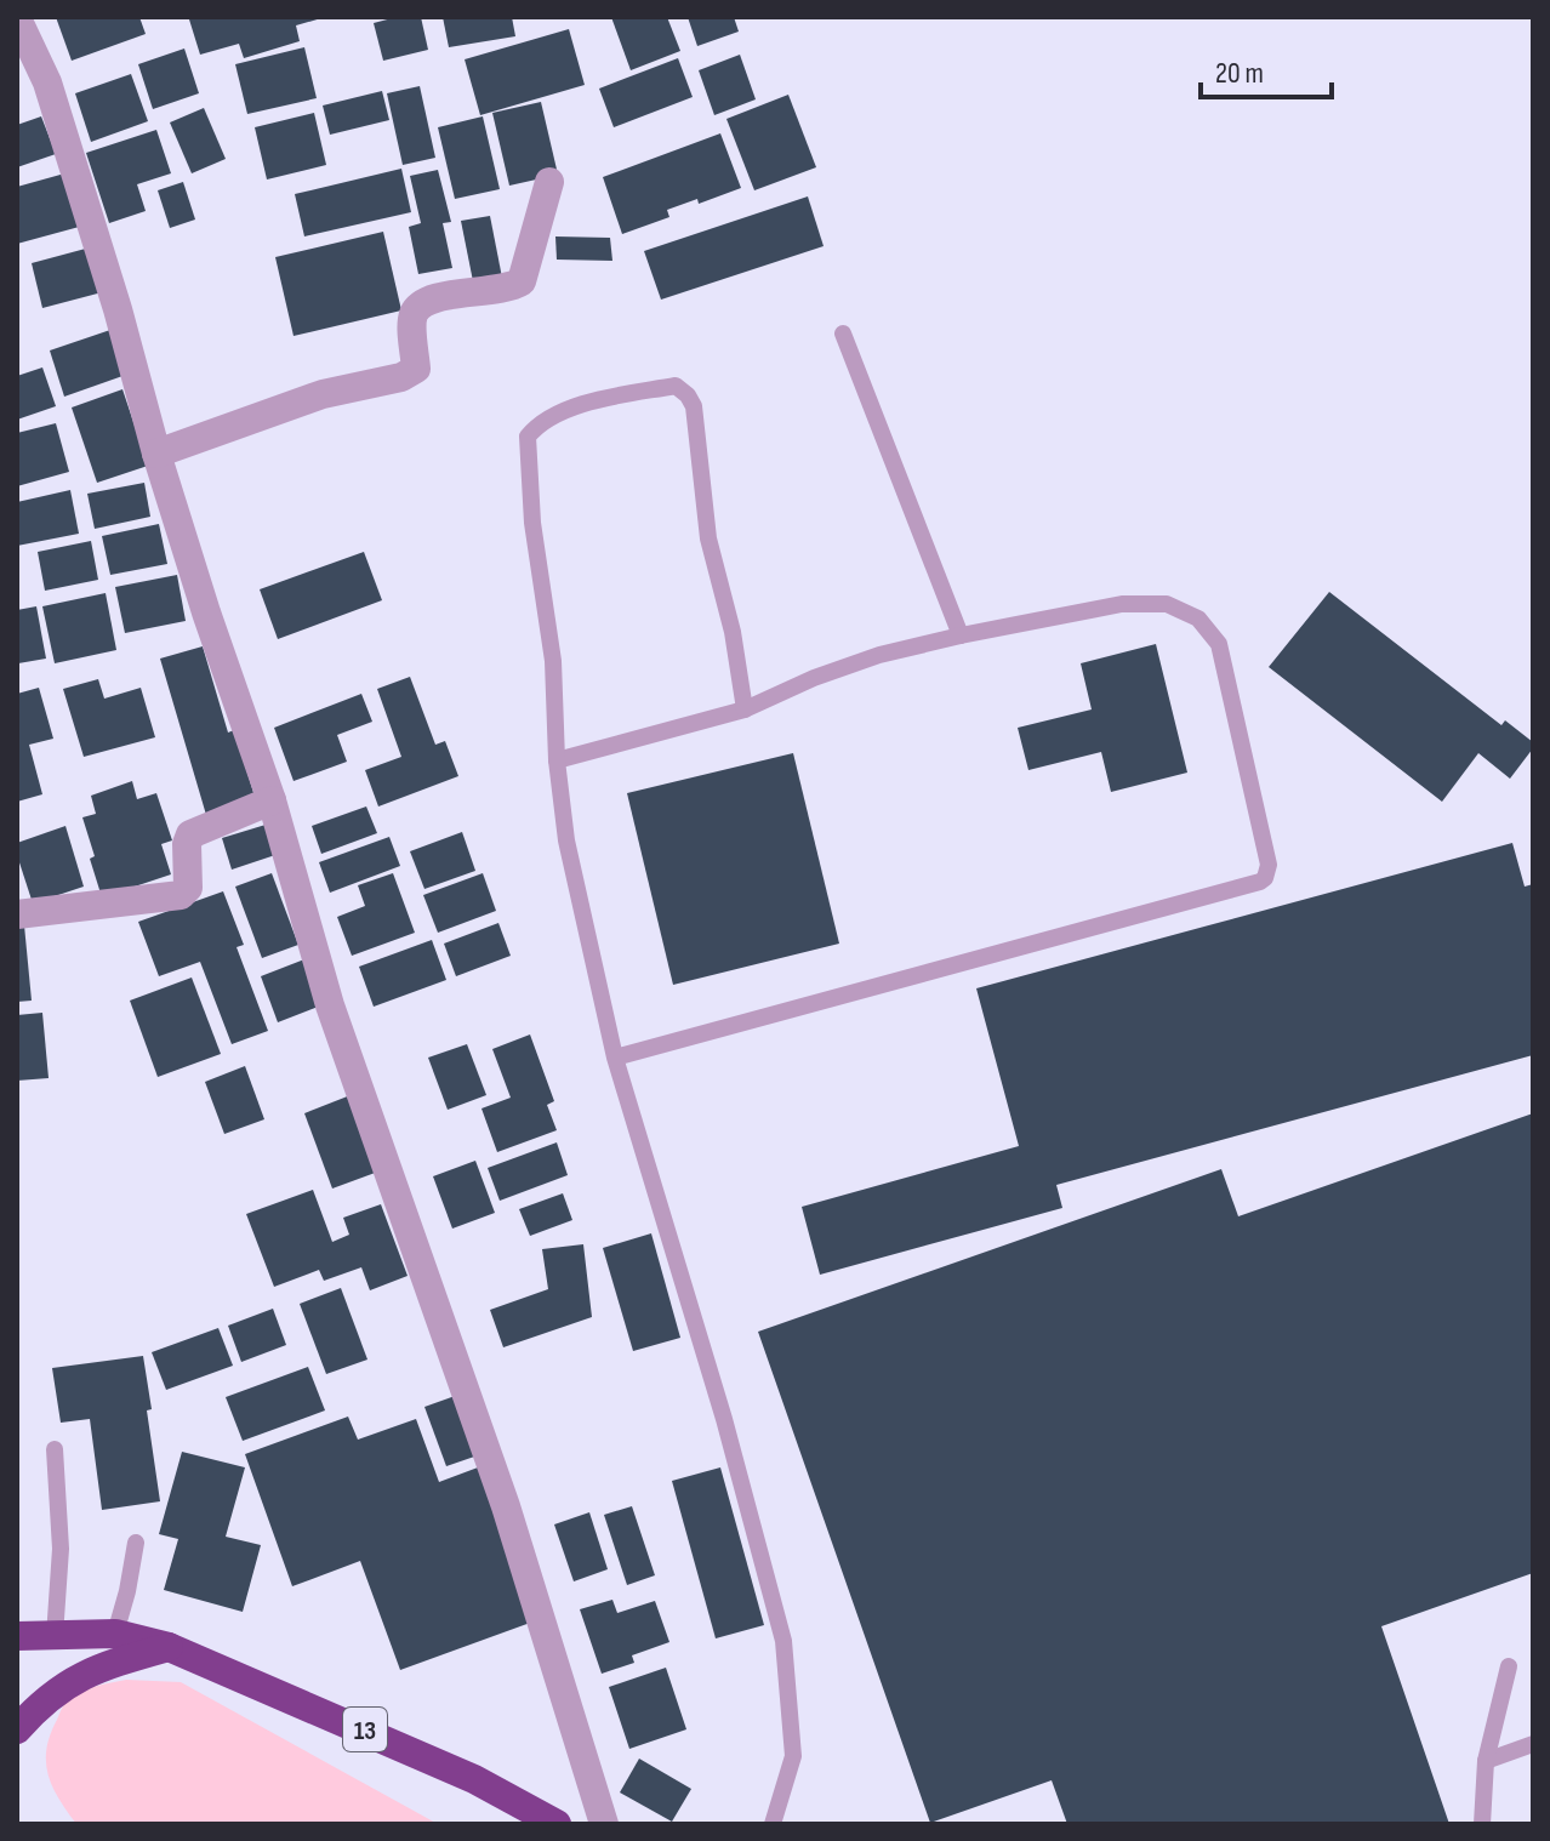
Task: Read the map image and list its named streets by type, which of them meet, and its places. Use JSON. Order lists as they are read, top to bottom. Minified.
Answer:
{"streets":{"highway":["13"]},"scale_bar":"20 m"}
